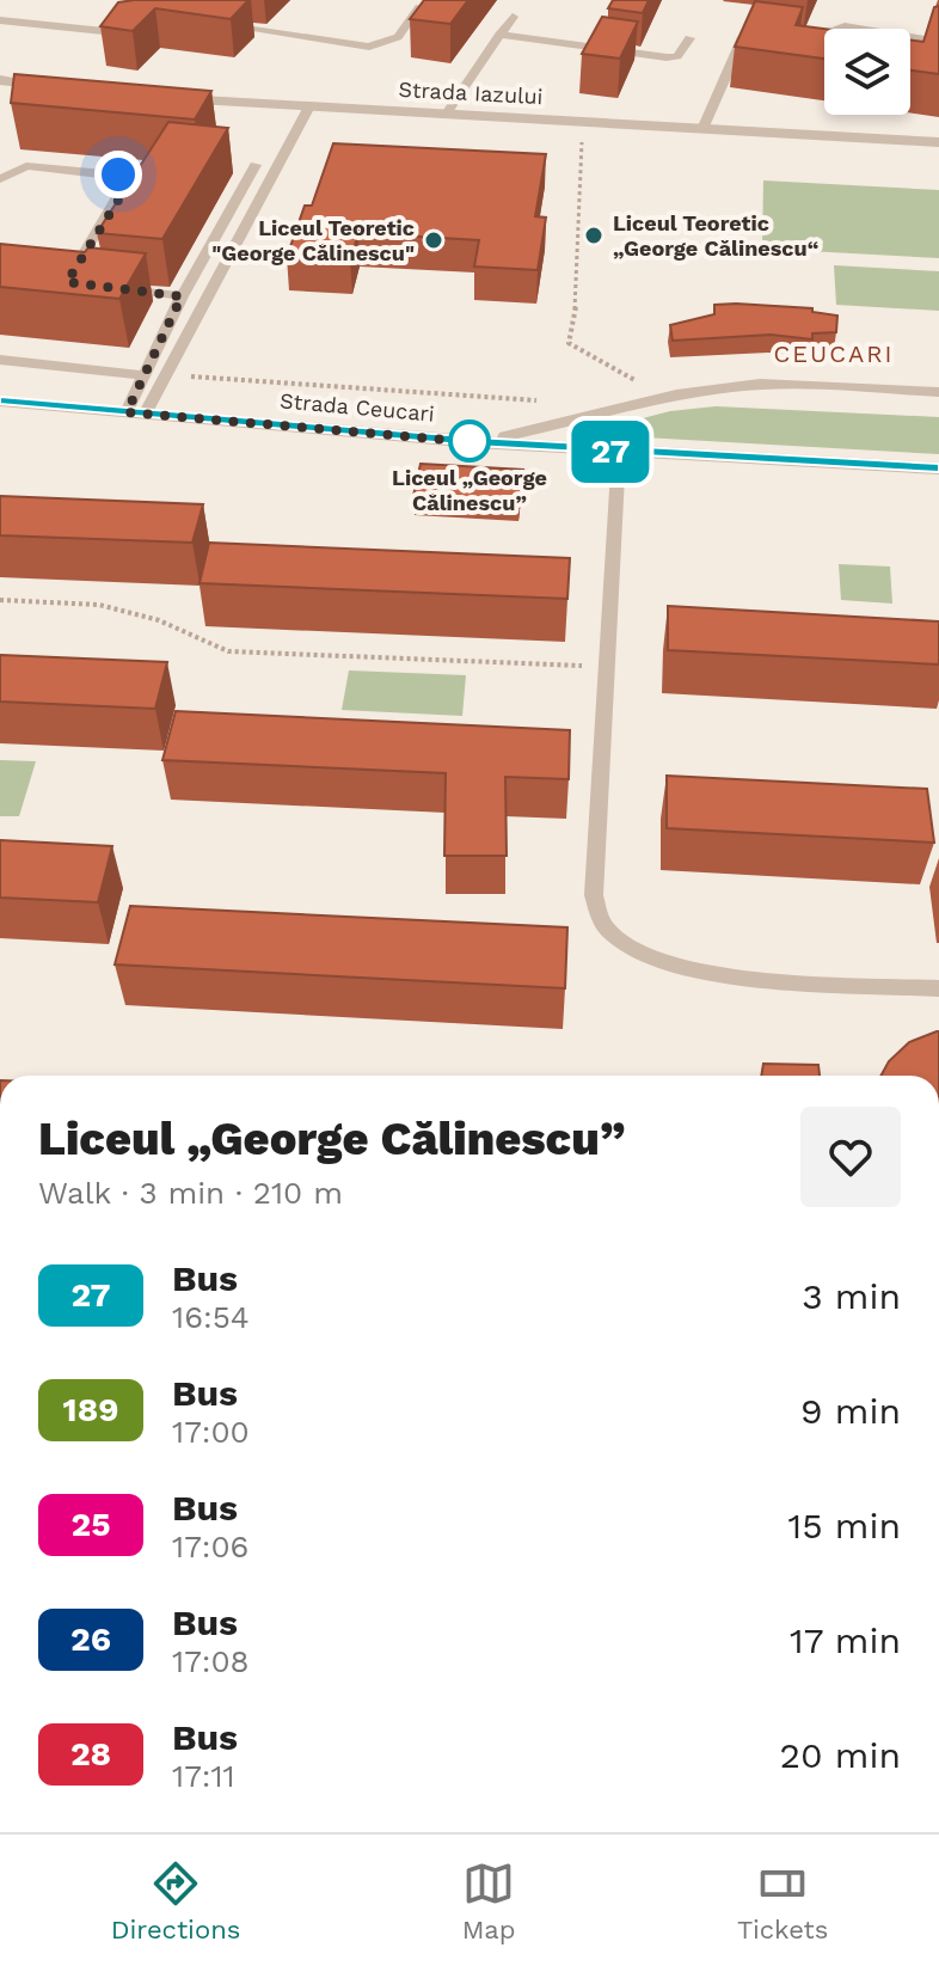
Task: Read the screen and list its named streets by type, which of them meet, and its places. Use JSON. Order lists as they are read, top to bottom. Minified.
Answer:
{"streets":{"street":["Strada Iazului","Strada Ceucari"]},"districts":["CEUCARI"],"places":["Liceul Teoretic „George Călinescu“","Liceul Teoretic \"George Călinescu\"","Liceul „George Călinescu”"],"lines":["bus line 27"],"page":{"on_map":"27","heading":["Liceul „George Călinescu”","Walk · 3 min · 210 m"],"list":[{"mark":"27","name":"Bus","note":"16:54","value":"3 min"},{"mark":"189","name":"Bus","note":"17:00","value":"9 min"},{"mark":"25","name":"Bus","note":"17:06","value":"15 min"},{"mark":"26","name":"Bus","note":"17:08","value":"17 min"},{"mark":"28","name":"Bus","note":"17:11","value":"20 min"}],"tabs":["Directions","Map","Tickets"]}}
